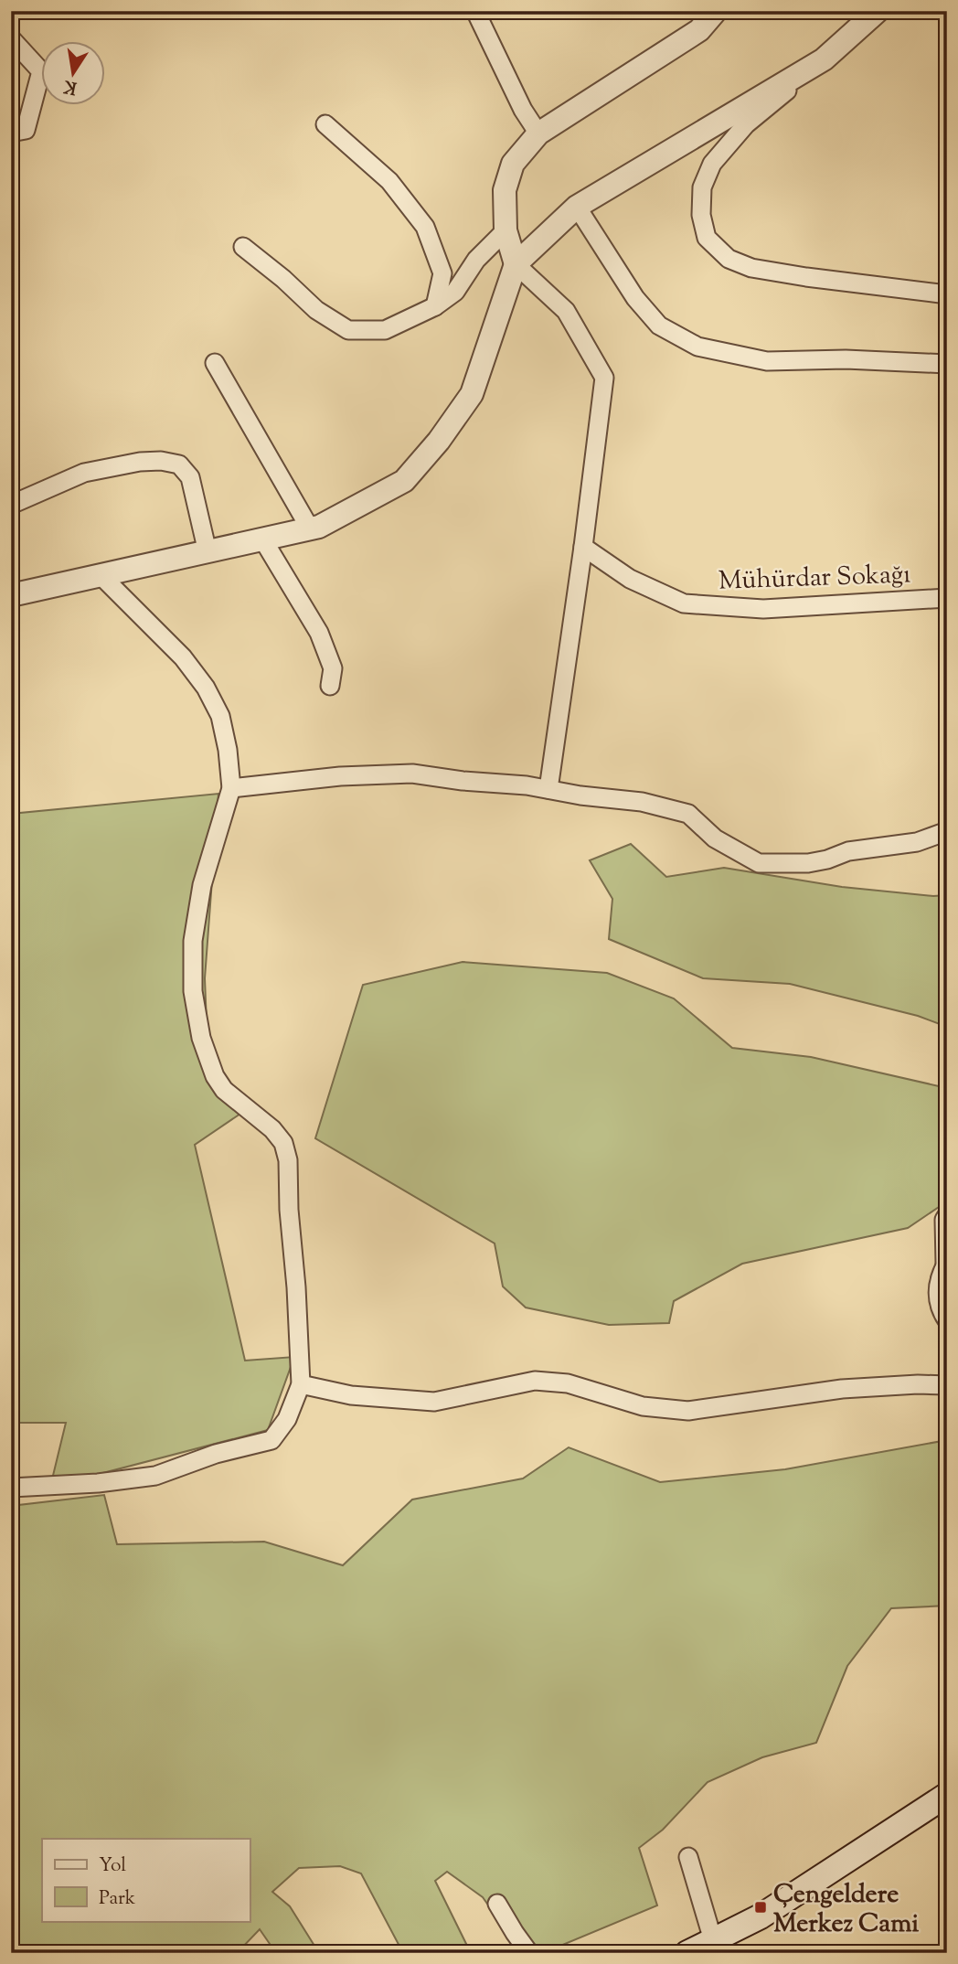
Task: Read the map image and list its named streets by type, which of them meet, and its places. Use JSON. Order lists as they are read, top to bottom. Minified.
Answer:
{"streets":{"street":["Mühürdar Sokağı"]},"places":{"transit":["Çengeldere Merkez Cami"]},"legend":["Yol","Park"],"north":"bottom"}
